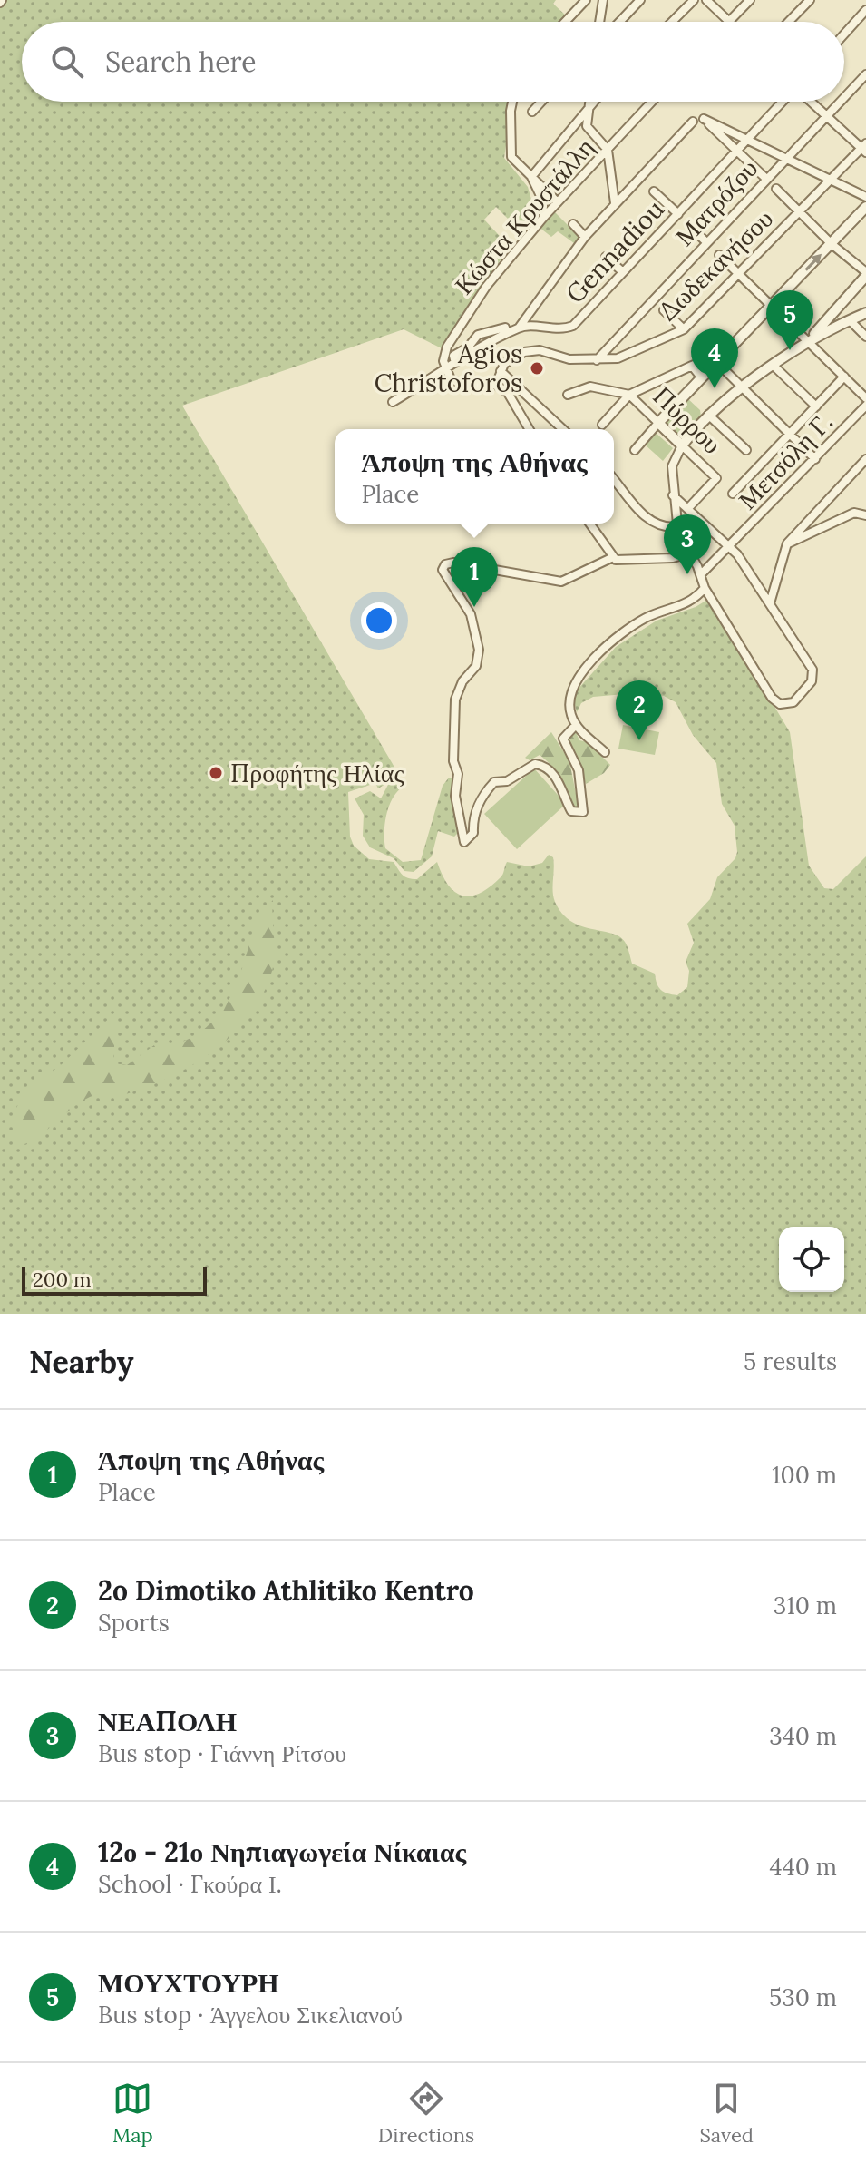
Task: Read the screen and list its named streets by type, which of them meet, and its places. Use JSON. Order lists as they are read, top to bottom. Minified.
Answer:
{"streets":{"street":["Ματρόζου","Κώστα Κρυστάλλη","Gennadiou","Δωδεκανήσου","Πύρρου","Μετσόλη Γ."]},"crossings":[["Ματρόζου","Δωδεκανήσου"],["Κώστα Κρυστάλλη","Gennadiou"]],"places":["Agios Christoforos","Προφήτης Ηλίας"],"scale_bar":"200 m","page":{"search":"Search here","pins":["5","4","3","1","2"],"popup":["Άποψη της Αθήνας","Place"],"scale":"200 m","heading":["Nearby","5 results"],"list":[{"mark":"1","name":"Άποψη της Αθήνας","note":"Place","value":"100 m"},{"mark":"2","name":"2o Dimotiko Athlitiko Kentro","note":"Sports","value":"310 m"},{"mark":"3","name":"ΝΕΑΠΟΛΗ","note":"Bus stop · Γιάννη Ρίτσου","value":"340 m"},{"mark":"4","name":"12ο - 21ο Νηπιαγωγεία Νίκαιας","note":"School · Γκούρα Ι.","value":"440 m"},{"mark":"5","name":"ΜΟΥΧΤΟΥΡΗ","note":"Bus stop · Άγγελου Σικελιανού","value":"530 m"}],"nav":["Map","Directions","Saved"]}}
